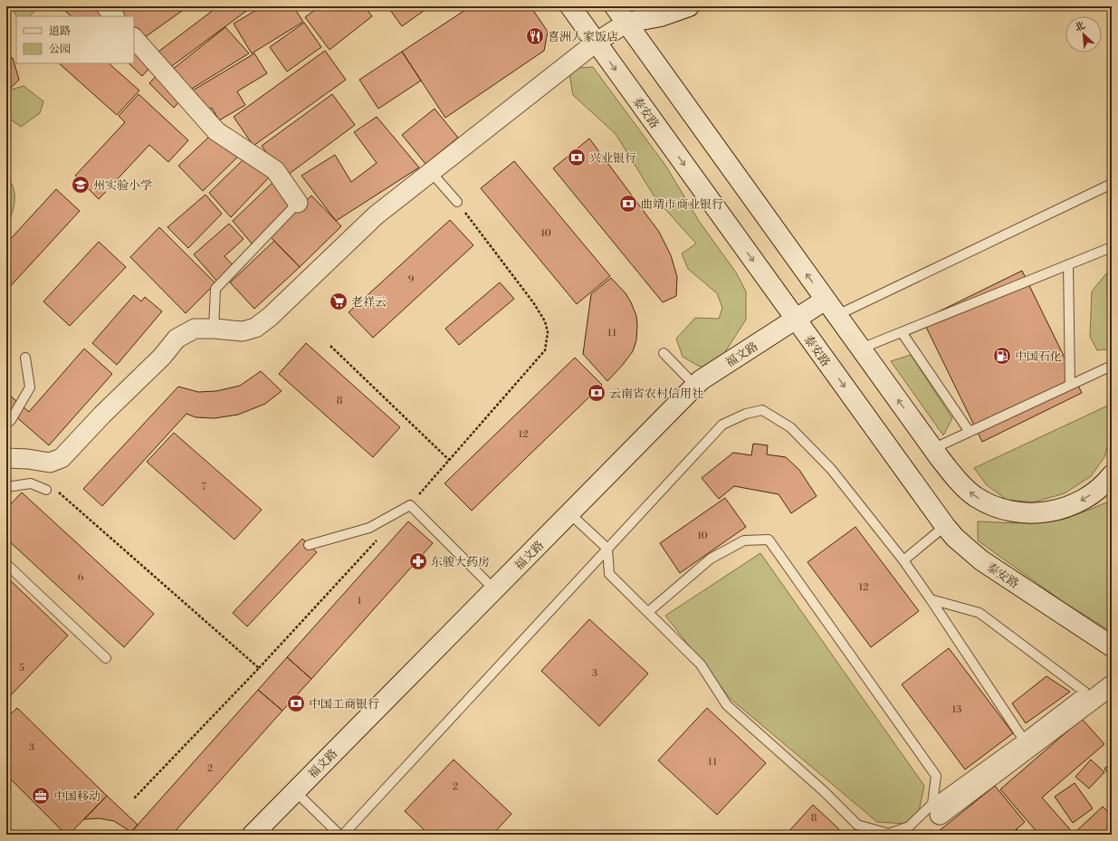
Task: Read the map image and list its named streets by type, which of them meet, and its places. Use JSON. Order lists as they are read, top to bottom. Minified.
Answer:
{"streets":{"main road":["泰安路","福文路"]},"crossings":[["泰安路","福文路"]],"places":{"restaurant":["喜洲人家饭店"],"bank":["兴业银行","曲靖市商业银行","云南省农村信用社","中国工商银行"],"school or university":["州实验小学"],"supermarket":["老祥云"],"fuel station":["中国石化"],"pharmacy":["东骏大药房"],"office":["中国移动"]},"house_numbers":["10","9","11","8","12","7","10","6","12","1","5","3","13","3","11","2","2","8"],"legend":["道路","公园"],"north":"top left"}
